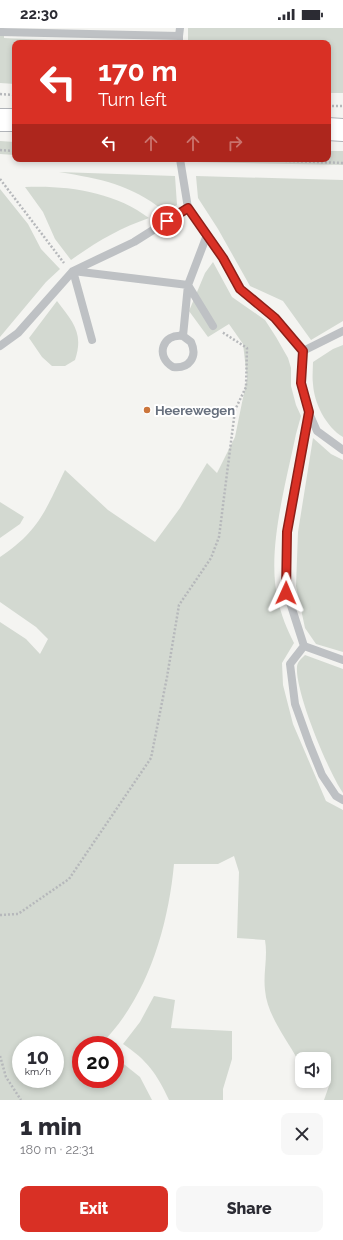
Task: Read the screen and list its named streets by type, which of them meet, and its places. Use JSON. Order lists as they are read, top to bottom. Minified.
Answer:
{"places":["Heerewegen"],"page":{"status":"22:30","turn":["170 m","Turn left"],"speed":"10 km/h","limit":"20","heading":["1 min","180 m · 22:31"],"buttons":["Exit","Share"]}}
